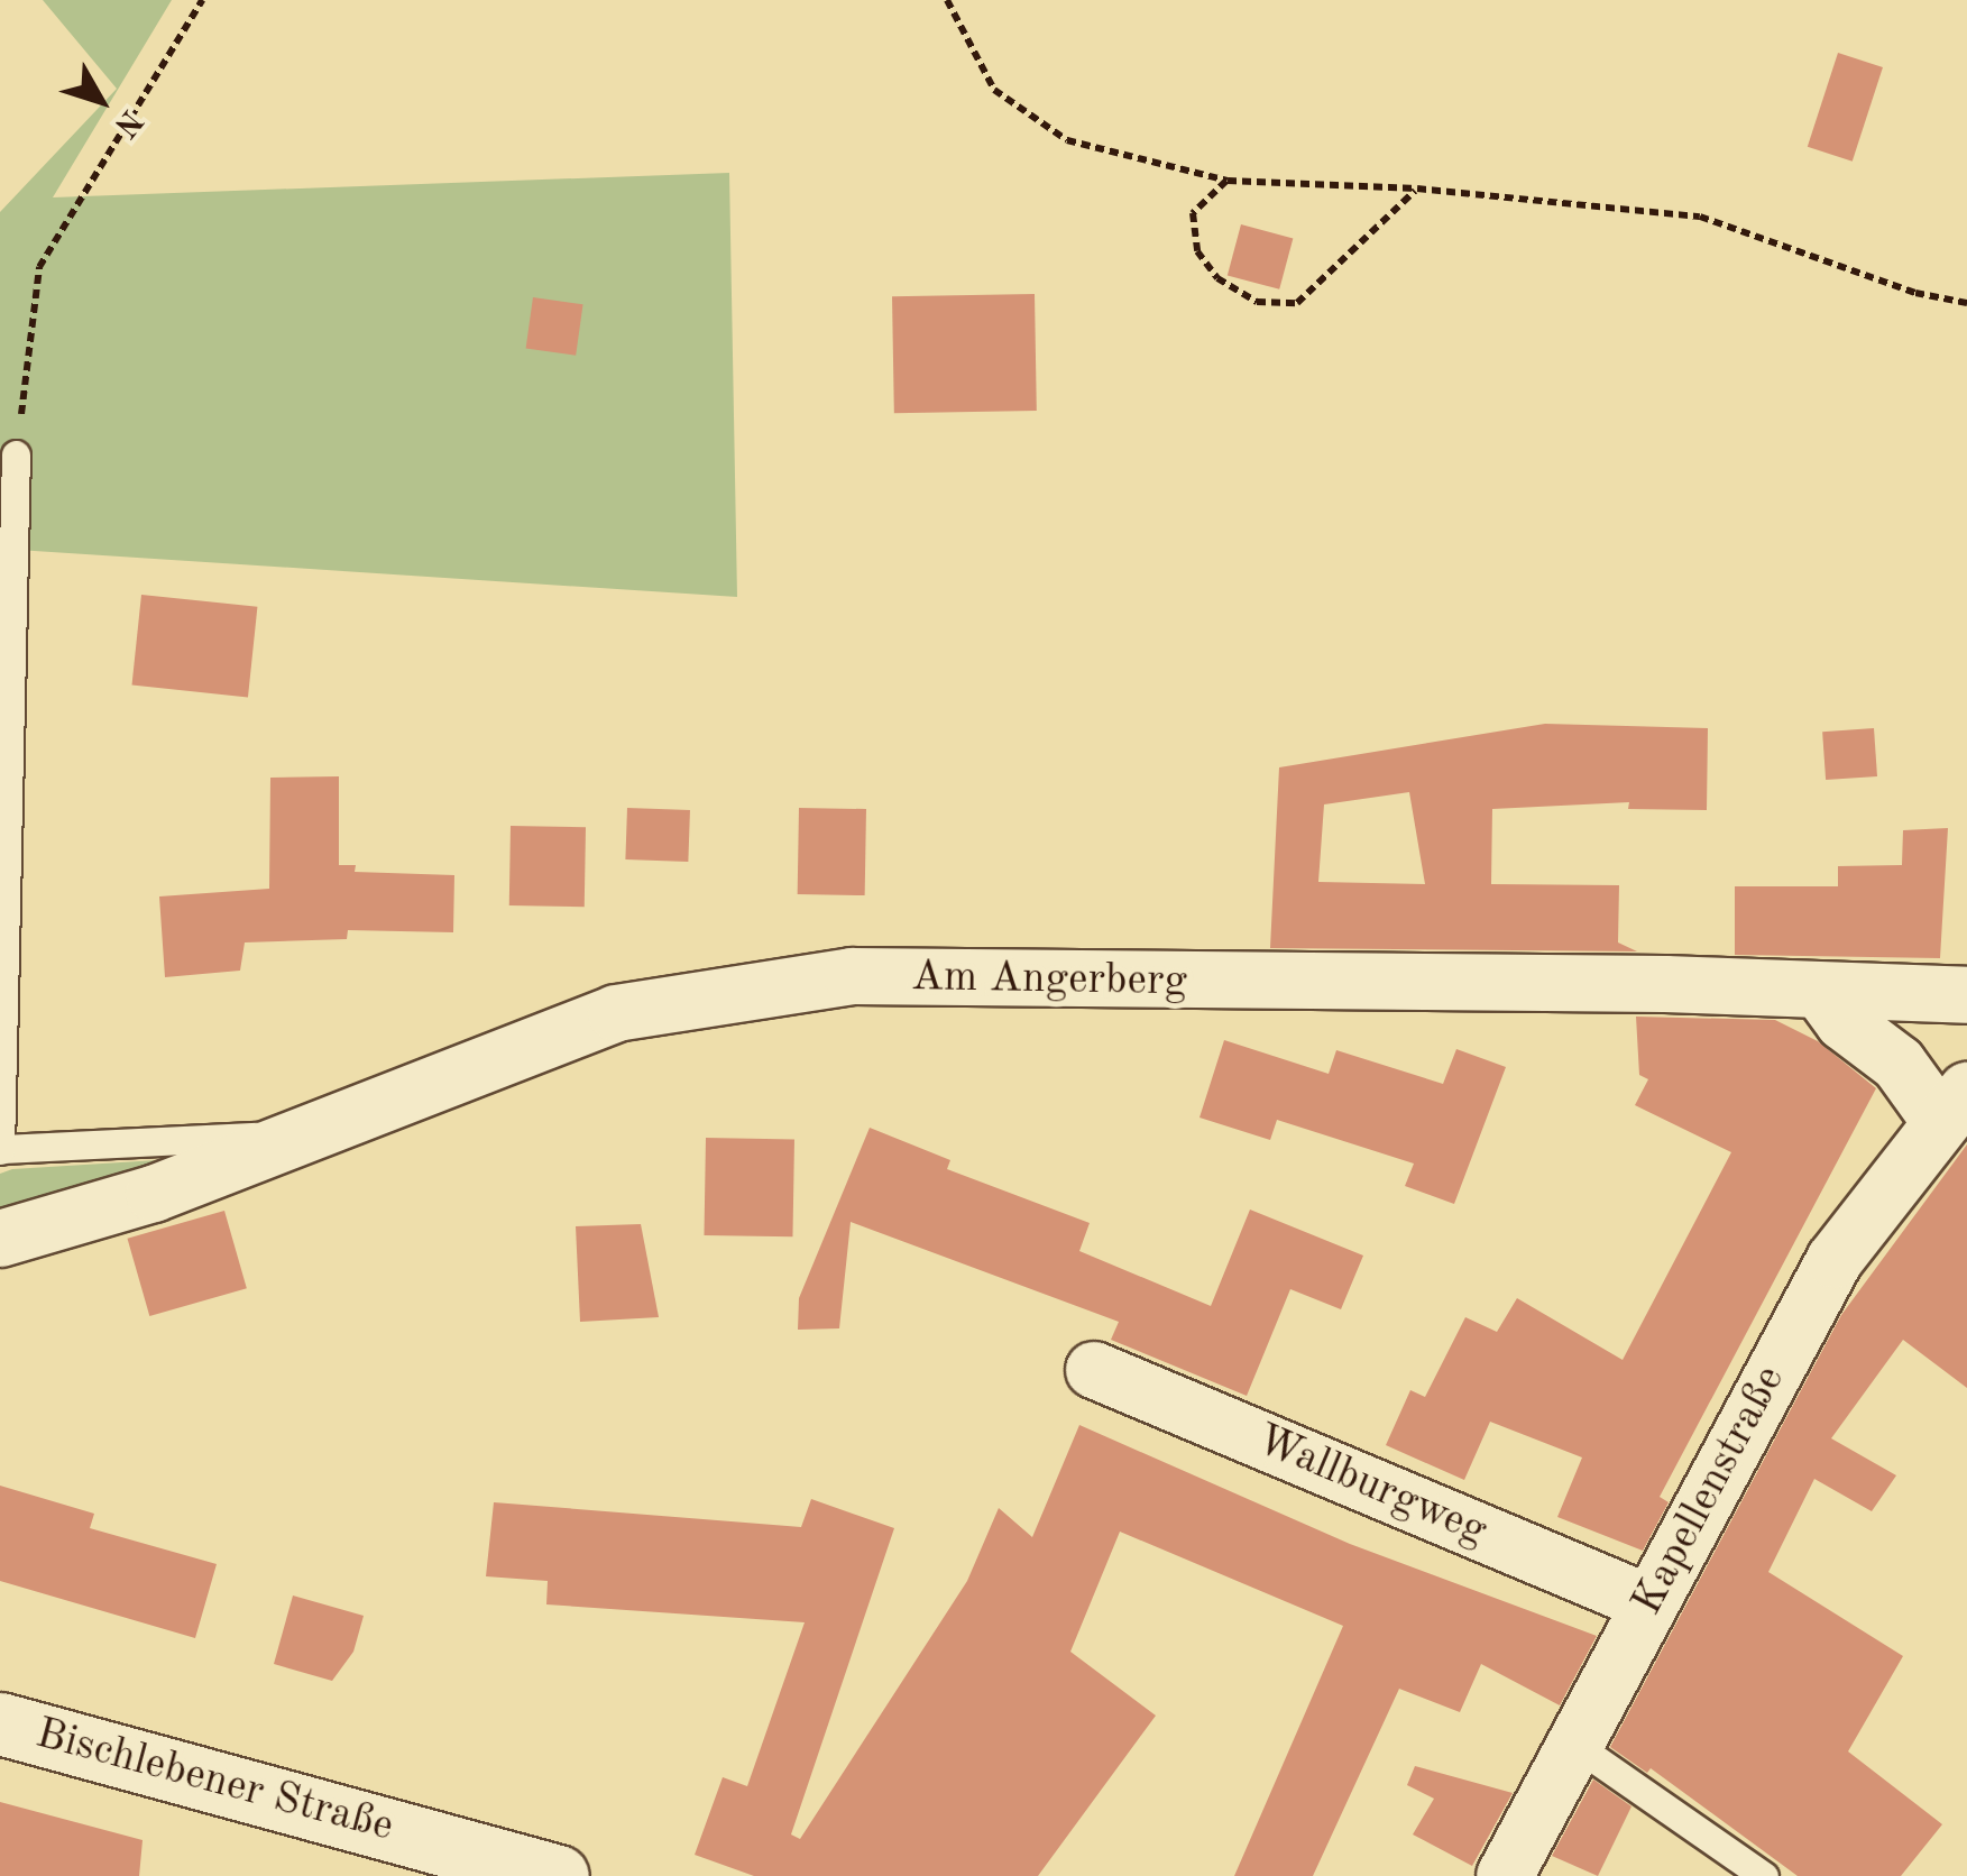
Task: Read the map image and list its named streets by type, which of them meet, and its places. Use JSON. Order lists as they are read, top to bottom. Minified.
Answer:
{"streets":{"street":["Am Angerberg","Wallburgweg","Kapellenstraße","Bischlebener Straße"]},"crossings":[["Am Angerberg","Kapellenstraße"],["Wallburgweg","Kapellenstraße"]],"north":"bottom right"}
